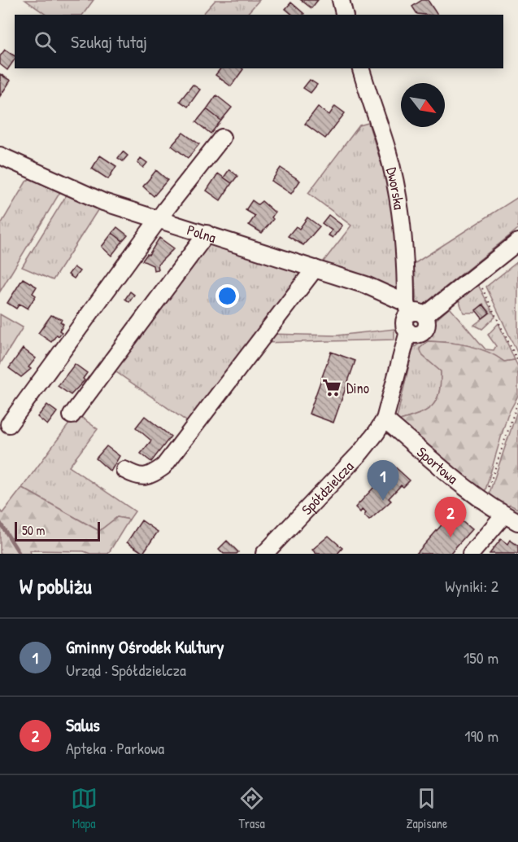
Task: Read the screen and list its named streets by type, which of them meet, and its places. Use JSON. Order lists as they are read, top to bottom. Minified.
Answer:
{"streets":{"street":["Dworska","Polna","Sportowa","Spółdzielcza"]},"crossings":[["Dworska","Polna"],["Dworska","Spółdzielcza"],["Polna","Spółdzielcza"],["Sportowa","Spółdzielcza"]],"places":{"supermarket":["Dino"]},"scale_bar":"50 m","north":"bottom right","page":{"search":"Szukaj tutaj","pins":["1","2"],"scale":"50 m","heading":["W pobliżu","Wyniki: 2"],"list":[{"mark":"1","name":"Gminny Ośrodek Kultury","note":"Urząd · Spółdzielcza","value":"150 m"},{"mark":"2","name":"Salus","note":"Apteka · Parkowa","value":"190 m"}],"nav":["Mapa","Trasa","Zapisane"]}}
